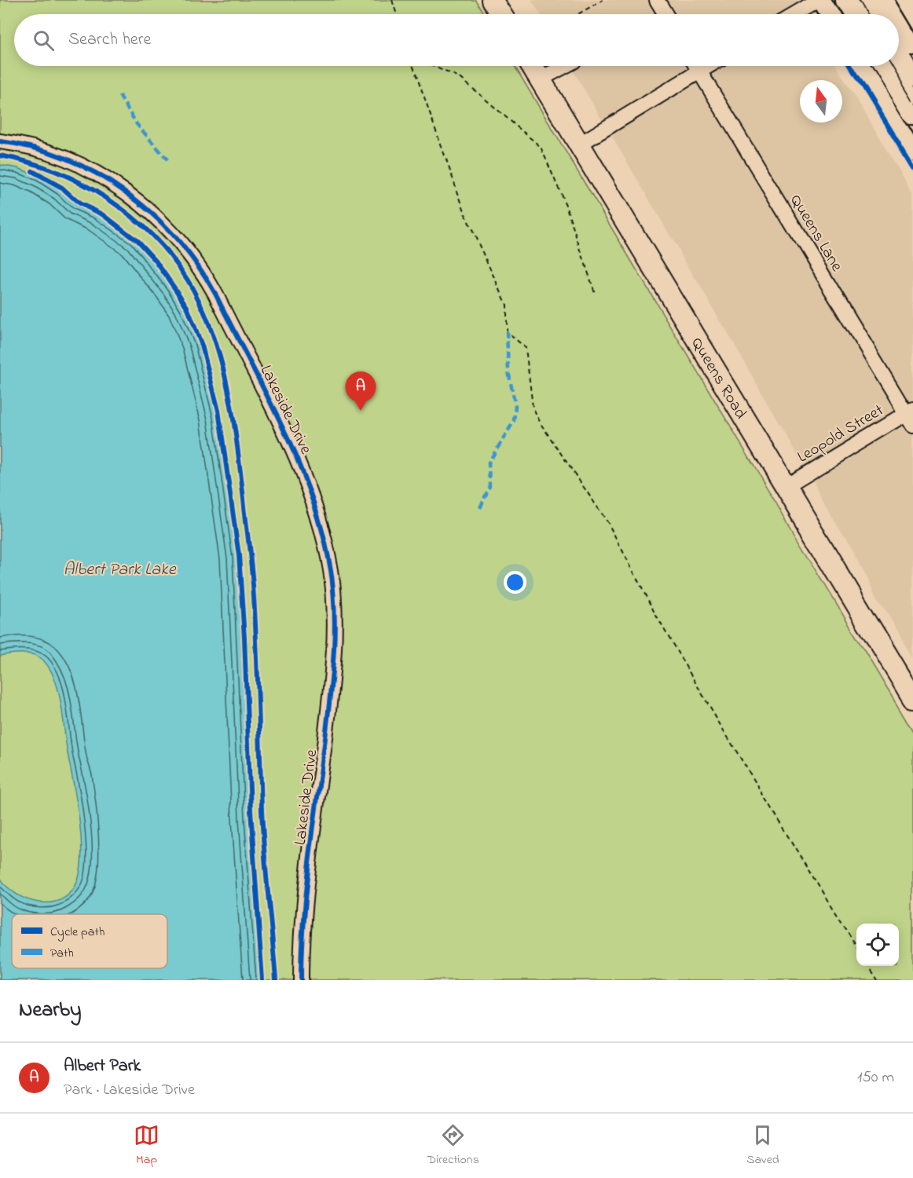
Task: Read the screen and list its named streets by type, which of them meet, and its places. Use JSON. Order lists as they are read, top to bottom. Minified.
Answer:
{"streets":{"highway":["Queens Road"],"street":["Queens Lane","Lakeside Drive","Leopold Street"]},"crossings":[["Queens Lane","Leopold Street"],["Queens Road","Leopold Street"]],"water":["Albert Park Lake"],"legend":["Cycle path","Path"],"north":"top","page":{"search":"Search here","pins":"A","heading":"Nearby","list":[{"mark":"A","name":"Albert Park","note":"Park · Lakeside Drive","value":"150 m"}],"nav":["Map","Directions","Saved"]}}
